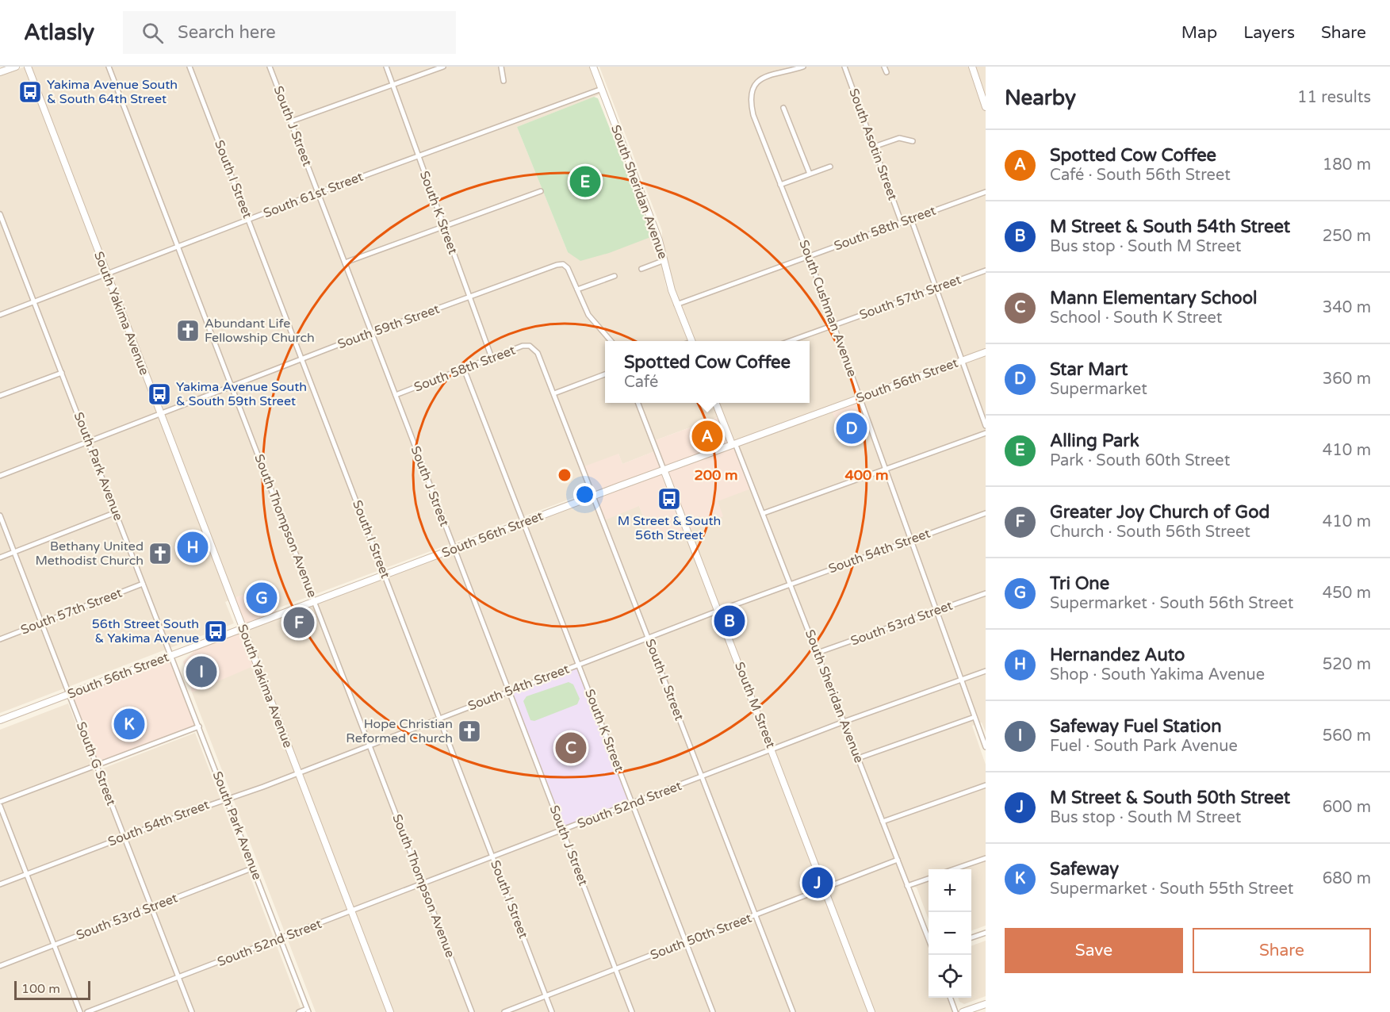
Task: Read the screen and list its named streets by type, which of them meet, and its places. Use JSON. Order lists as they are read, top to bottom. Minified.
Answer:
{"streets":{"main road":["South Sheridan Avenue","South Yakima Avenue","South 56th Street","South M Street"],"street":["South J Street","South Asotin Street","South I Street","South 61st Street","South K Street","South 58th Street","South 57th Street","South Cushman Avenue","South 59th Street","South Park Avenue","South Thompson Avenue","South 54th Street","South 53rd Street","South L Street","South G Street","South 52nd Street","South 50th Street"]},"crossings":[["South J Street","South 61st Street"],["South J Street","South 58th Street"],["South J Street","South 59th Street"],["South J Street","South 56th Street"],["South J Street","South 54th Street"],["South J Street","South 52nd Street"],["South J Street","South 50th Street"],["South Asotin Street","South 58th Street"],["South I Street","South 61st Street"],["South I Street","South 59th Street"],["South I Street","South 56th Street"],["South I Street","South 54th Street"],["South I Street","South 52nd Street"],["South I Street","South 50th Street"],["South Sheridan Avenue","South 61st Street"],["South Sheridan Avenue","South 58th Street"],["South Sheridan Avenue","South 56th Street"],["South Sheridan Avenue","South 54th Street"],["South Sheridan Avenue","South 53rd Street"],["South Sheridan Avenue","South 52nd Street"],["South Sheridan Avenue","South 50th Street"],["South 61st Street","South K Street"],["South 61st Street","South Yakima Avenue"],["South 61st Street","South Park Avenue"],["South 61st Street","South Thompson Avenue"],["South K Street","South 58th Street"],["South K Street","South 59th Street"],["South K Street","South 56th Street"],["South K Street","South 54th Street"],["South K Street","South 52nd Street"],["South K Street","South 50th Street"],["South 58th Street","South Cushman Avenue"],["South 58th Street","South L Street"],["South 57th Street","South Cushman Avenue"],["South 57th Street","South Park Avenue"],["South 57th Street","South G Street"],["South Cushman Avenue","South 56th Street"],["South Cushman Avenue","South 54th Street"],["South Cushman Avenue","South 53rd Street"],["South Cushman Avenue","South 52nd Street"],["South Yakima Avenue","South 59th Street"],["South Yakima Avenue","South 56th Street"],["South Yakima Avenue","South 54th Street"],["South Yakima Avenue","South 52nd Street"],["South 59th Street","South Park Avenue"],["South 59th Street","South Thompson Avenue"],["South 56th Street","South Park Avenue"],["South 56th Street","South Thompson Avenue"],["South 56th Street","South L Street"],["South 56th Street","South M Street"],["South 56th Street","South G Street"],["South Park Avenue","South 54th Street"],["South Park Avenue","South 53rd Street"],["South Park Avenue","South 52nd Street"],["South Thompson Avenue","South 54th Street"],["South Thompson Avenue","South 52nd Street"],["South 54th Street","South L Street"],["South 54th Street","South M Street"],["South 54th Street","South G Street"],["South 53rd Street","South G Street"],["South L Street","South 52nd Street"],["South L Street","South 50th Street"],["South M Street","South 52nd Street"],["South M Street","South 50th Street"],["South G Street","South 52nd Street"]],"places":{"bus stop":["Yakima Avenue South & South 64th Street","Yakima Avenue South & South 59th Street","M Street & South 56th Street","56th Street South & Yakima Avenue"],"church":["Abundant Life Fellowship Church","Bethany United Methodist Church","Hope Christian Reformed Church"]},"scale_bar":"100 m","page":{"header":"Atlasly","search":"Search here","nav":["Map","Layers","Share"],"heading":["Nearby","11 results"],"list":[{"mark":"A","name":"Spotted Cow Coffee","note":"Café · South 56th Street","value":"180 m"},{"mark":"B","name":"M Street & South 54th Street","note":"Bus stop · South M Street","value":"250 m"},{"mark":"C","name":"Mann Elementary School","note":"School · South K Street","value":"340 m"},{"mark":"D","name":"Star Mart","note":"Supermarket","value":"360 m"},{"mark":"E","name":"Alling Park","note":"Park · South 60th Street","value":"410 m"},{"mark":"F","name":"Greater Joy Church of God","note":"Church · South 56th Street","value":"410 m"},{"mark":"G","name":"Tri One","note":"Supermarket · South 56th Street","value":"450 m"},{"mark":"H","name":"Hernandez Auto","note":"Shop · South Yakima Avenue","value":"520 m"},{"mark":"I","name":"Safeway Fuel Station","note":"Fuel · South Park Avenue","value":"560 m"},{"mark":"J","name":"M Street & South 50th Street","note":"Bus stop · South M Street","value":"600 m"},{"mark":"K","name":"Safeway","note":"Supermarket · South 55th Street","value":"680 m"}],"pins":["E","D","A","H","G","B","F","I","K","C","J"],"popup":["Spotted Cow Coffee","Café"],"map_buttons":["+","−"],"buttons":["Save","Share"],"scale":"100 m"},"rings":["200 m","400 m"]}
